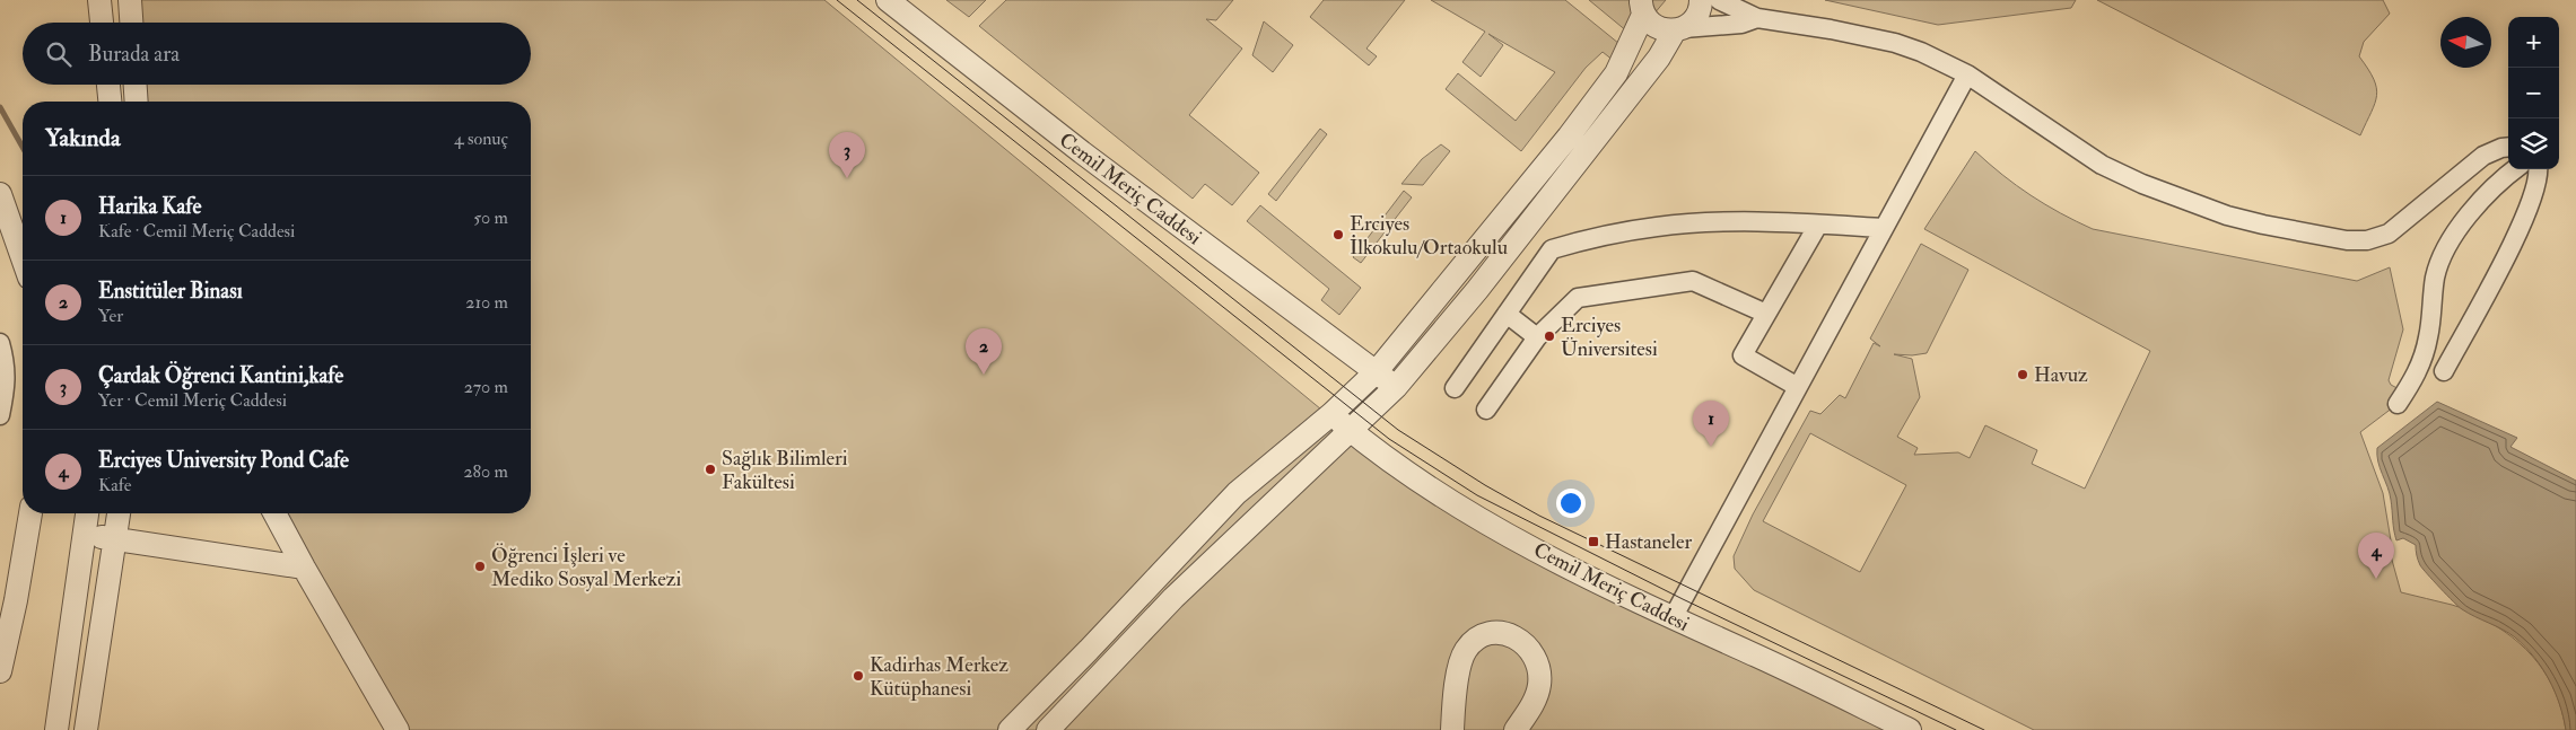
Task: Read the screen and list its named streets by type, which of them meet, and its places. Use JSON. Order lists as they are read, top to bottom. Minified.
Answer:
{"streets":{"street":["Cemil Meriç Caddesi"]},"places":{"other":["Erciyes İlkokulu/Ortaokulu","Erciyes Üniversitesi","Havuz","Sağlık Bilimleri Fakültesi","Öğrenci İşleri ve Mediko Sosyal Merkezi","Kadirhas Merkez Kütüphanesi"],"transit":["Hastaneler"]},"north":"left","page":{"map_buttons":["+","−"],"search":"Burada ara","heading":["Yakında","4 sonuç"],"pins":["3","2","1","4"],"list":[{"mark":"1","name":"Harika Kafe","note":"Kafe · Cemil Meriç Caddesi","value":"50 m"},{"mark":"2","name":"Enstitüler Binası","note":"Yer","value":"210 m"},{"mark":"3","name":"Çardak Öğrenci Kantini,kafe","note":"Yer · Cemil Meriç Caddesi","value":"270 m"},{"mark":"4","name":"Erciyes University Pond Cafe","note":"Kafe","value":"280 m"}]}}
